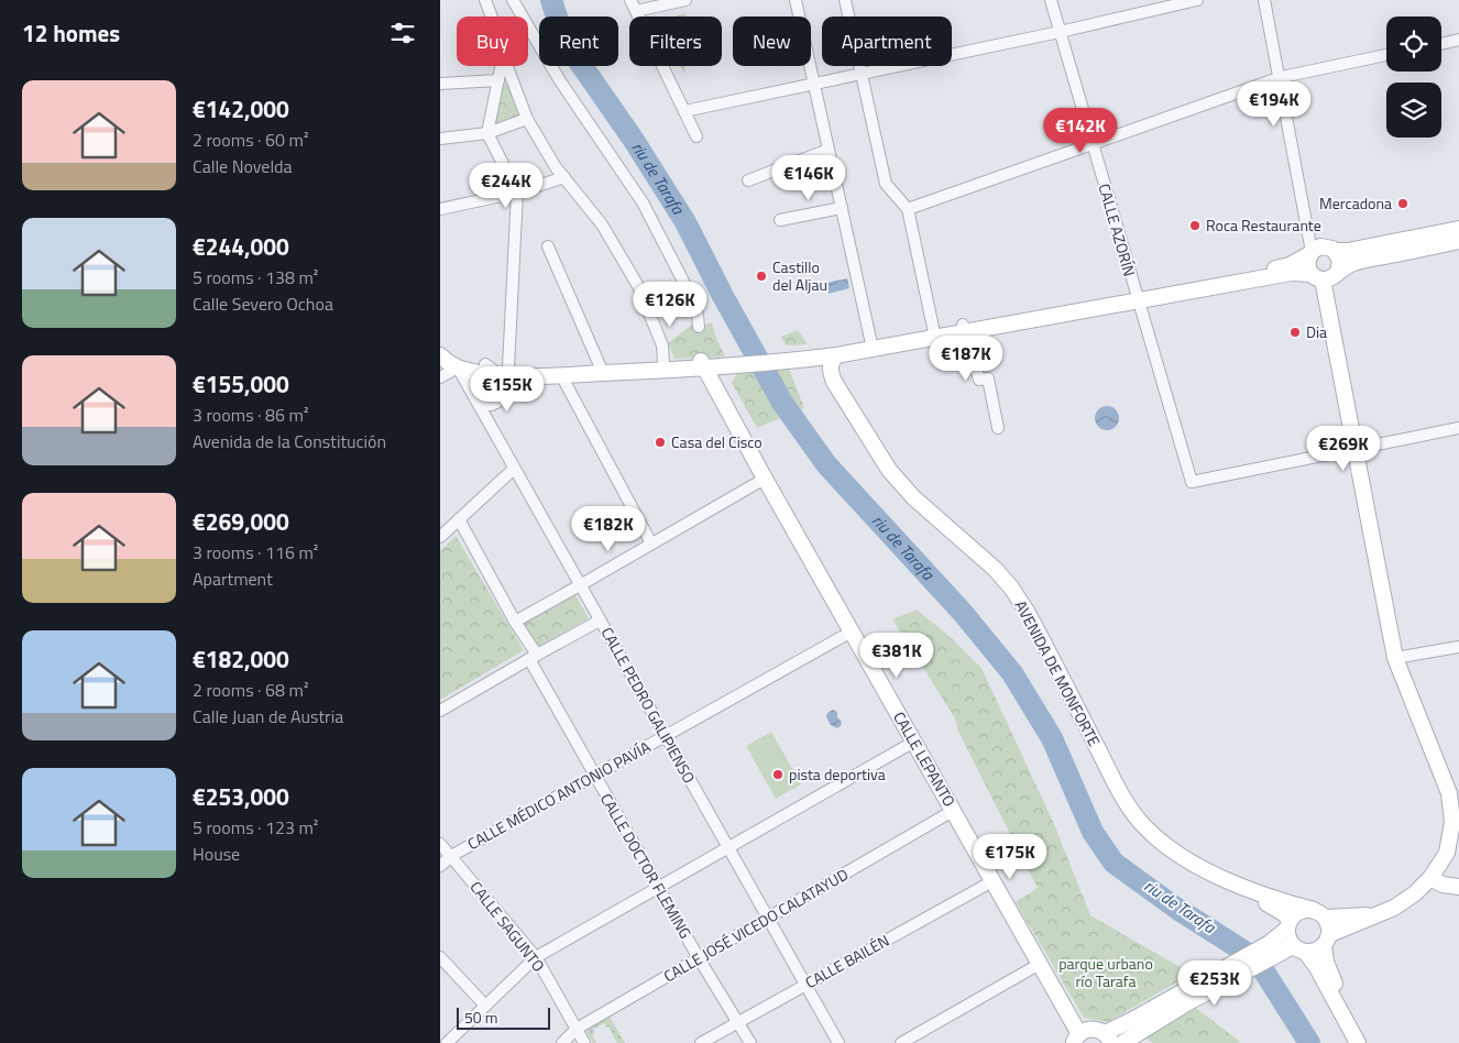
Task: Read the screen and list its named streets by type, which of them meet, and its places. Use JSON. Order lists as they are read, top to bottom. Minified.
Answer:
{"streets":{"street":["CALLE AZORÍN","AVENIDA DE MONFORTE","CALLE PEDRO GALIPIENSO","CALLE LEPANTO","CALLE MÉDICO ANTONIO PAVÍA","CALLE DOCTOR FLEMING","CALLE JOSÉ VICEDO CALATAYUD","CALLE SAGUNTO","CALLE BAILÉN"]},"crossings":[["CALLE PEDRO GALIPIENSO","CALLE MÉDICO ANTONIO PAVÍA"],["CALLE PEDRO GALIPIENSO","CALLE JOSÉ VICEDO CALATAYUD"],["CALLE PEDRO GALIPIENSO","CALLE BAILÉN"],["CALLE LEPANTO","CALLE MÉDICO ANTONIO PAVÍA"],["CALLE LEPANTO","CALLE JOSÉ VICEDO CALATAYUD"],["CALLE LEPANTO","CALLE BAILÉN"],["CALLE MÉDICO ANTONIO PAVÍA","CALLE DOCTOR FLEMING"],["CALLE MÉDICO ANTONIO PAVÍA","CALLE SAGUNTO"],["CALLE DOCTOR FLEMING","CALLE JOSÉ VICEDO CALATAYUD"],["CALLE DOCTOR FLEMING","CALLE BAILÉN"],["CALLE JOSÉ VICEDO CALATAYUD","CALLE SAGUNTO"]],"water":["riu de Tarafa"],"parks":["parque urbano río Tarafa"],"places":["Mercadona","Roca Restaurante","Castillo del Aljau","Dia","Casa del Cisco","pista deportiva"],"scale_bar":"50 m","page":{"heading":"12 homes","chip":["Buy","Rent","Filters","New","Apartment"],"list":[{"name":"€142,000","note":"2 rooms · 60 m² · Calle Novelda"},{"name":"€244,000","note":"5 rooms · 138 m² · Calle Severo Ochoa"},{"name":"€155,000","note":"3 rooms · 86 m² · Avenida de la Constitución"},{"name":"€269,000","note":"3 rooms · 116 m² · Apartment"},{"name":"€182,000","note":"2 rooms · 68 m² · Calle Juan de Austria"},{"name":"€253,000","note":"5 rooms · 123 m² · House"}],"price":["€194K","€142K","€146K","€244K","€126K","€187K","€155K","€269K","€182K","€381K","€175K","€253K"],"scale":"50 m"}}
